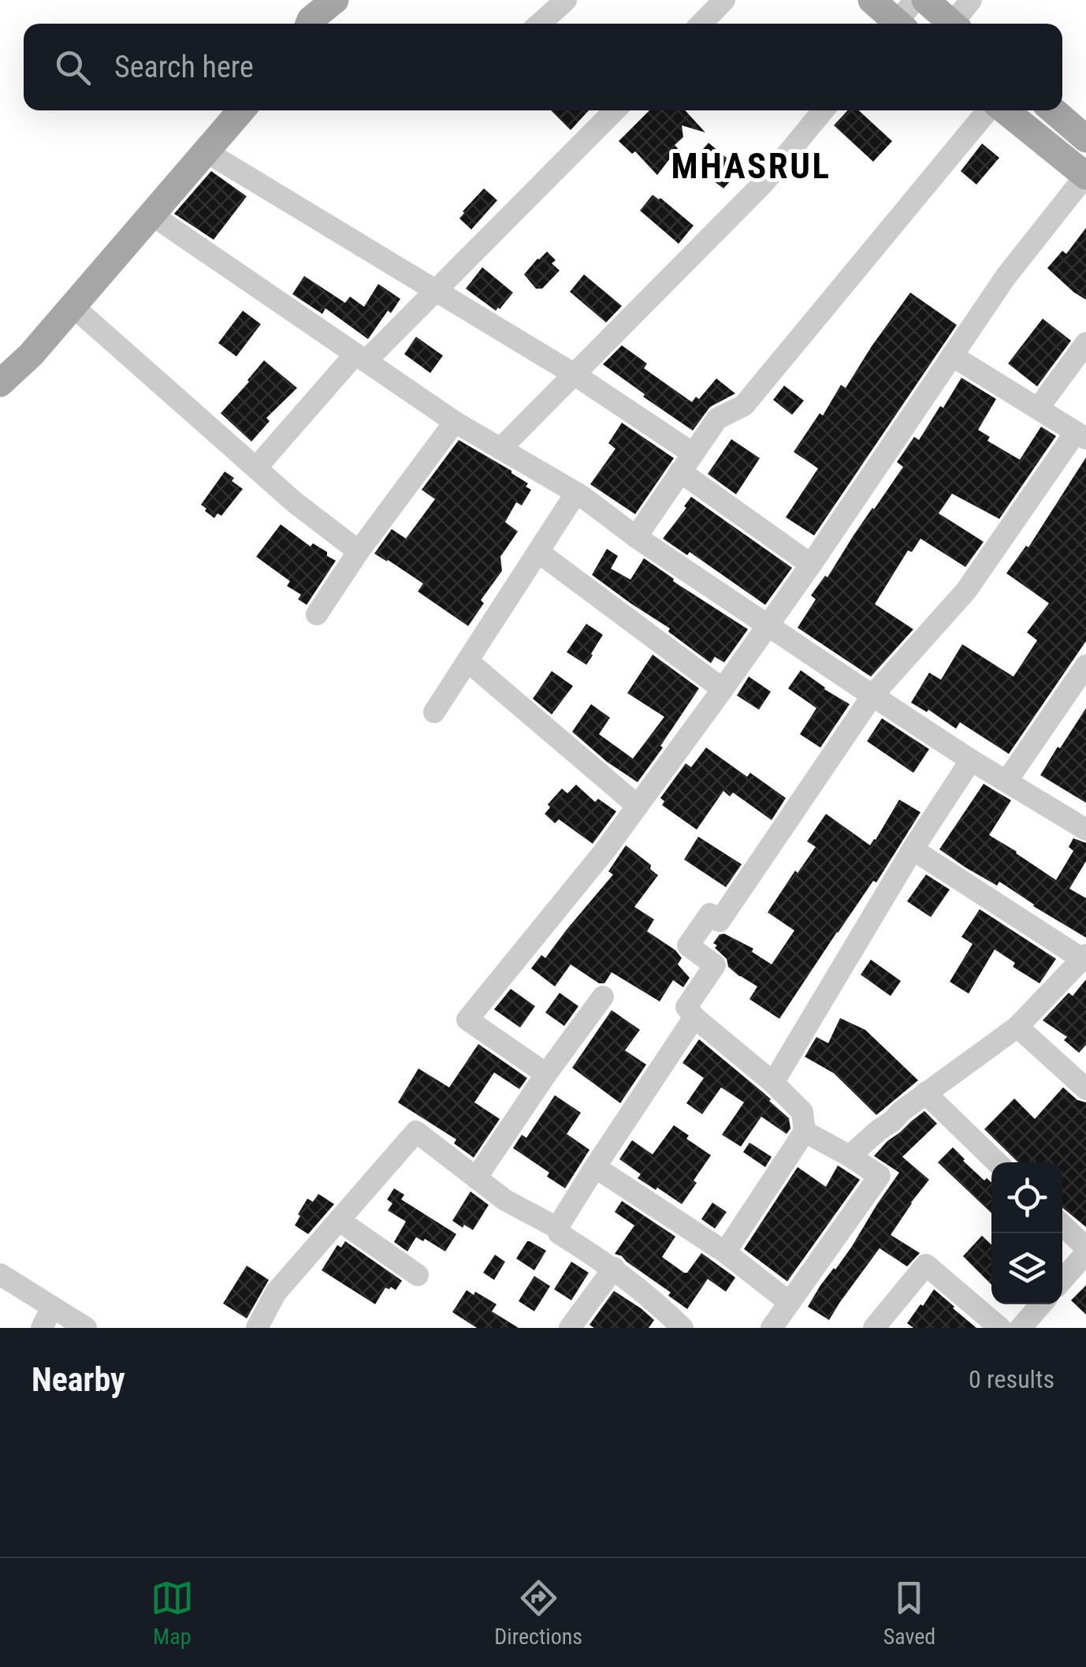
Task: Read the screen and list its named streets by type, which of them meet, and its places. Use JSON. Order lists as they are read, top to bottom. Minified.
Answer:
{"districts":["MHASRUL"],"page":{"search":"Search here","heading":["Nearby","0 results"],"nav":["Map","Directions","Saved"]}}
